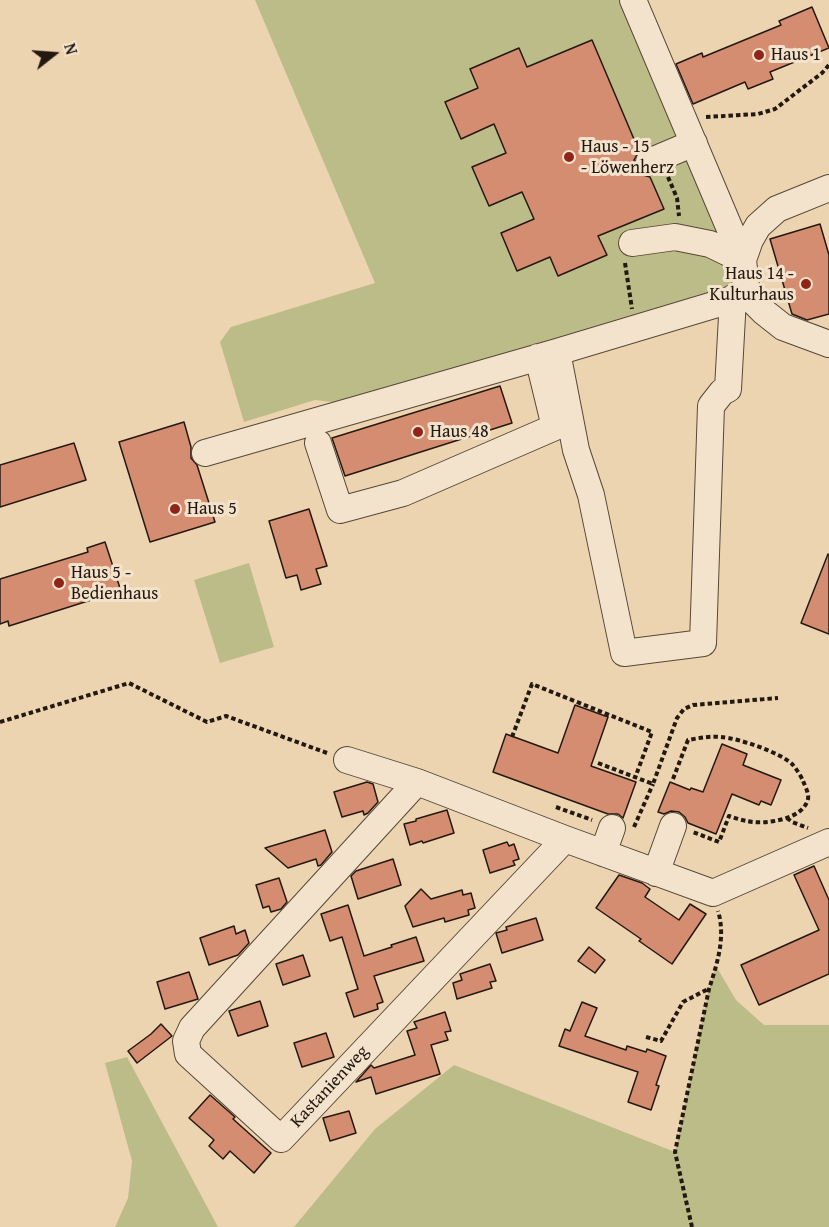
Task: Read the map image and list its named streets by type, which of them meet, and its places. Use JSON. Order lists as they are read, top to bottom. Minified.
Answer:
{"streets":{"street":["Kastanienweg"]},"places":["Haus 1","Haus - 15 - Löwenherz","Haus 14 - Kulturhaus","Haus 48","Haus 5","Haus 5 - Bedienhaus"],"north":"right"}
